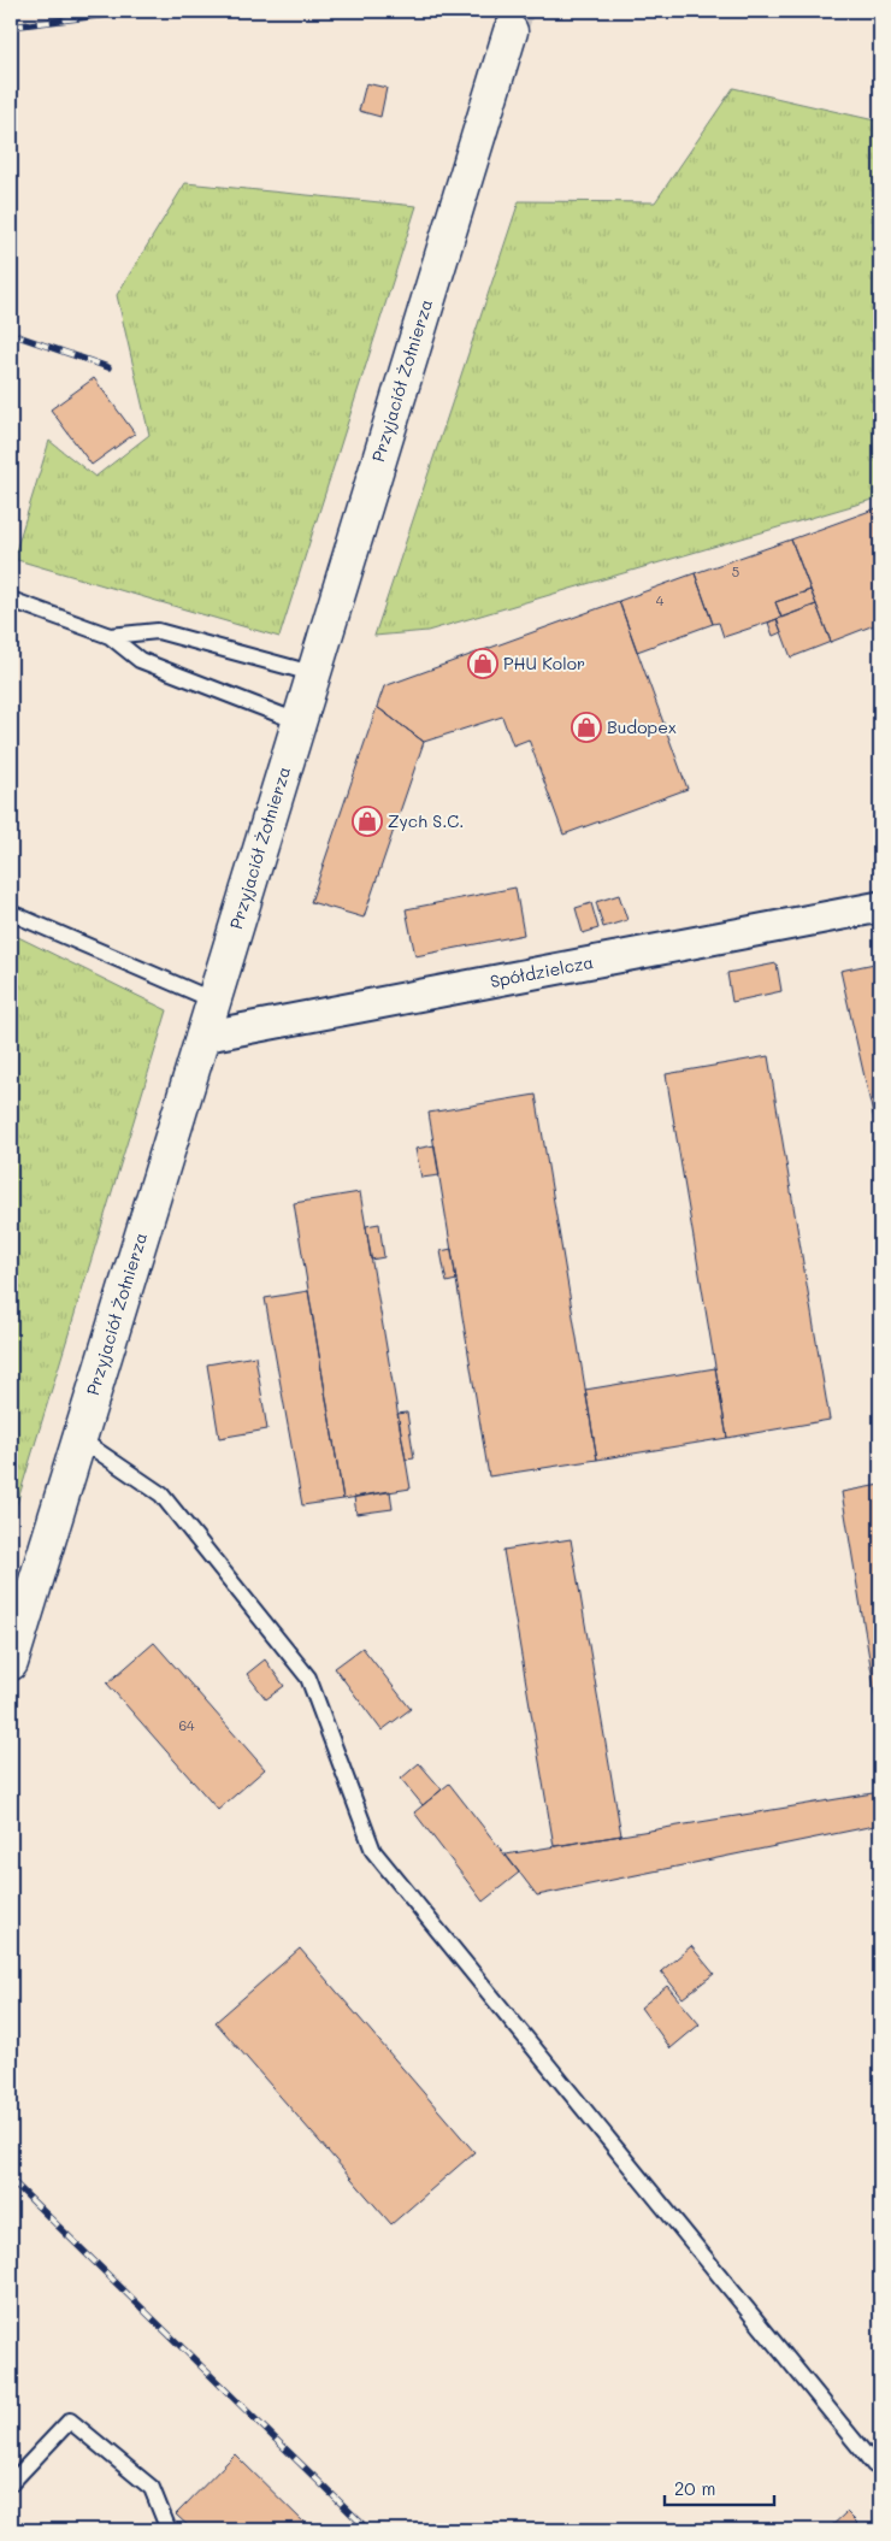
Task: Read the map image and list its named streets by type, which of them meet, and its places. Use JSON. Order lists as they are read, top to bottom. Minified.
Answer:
{"streets":{"main road":["Przyjaciół Żołnierza"],"street":["Spółdzielcza"]},"crossings":[["Przyjaciół Żołnierza","Spółdzielcza"]],"places":{"shop":["PHU Kolor","Budopex","Zych S.C."]},"house_numbers":["5","4","64"],"scale_bar":"20 m"}
